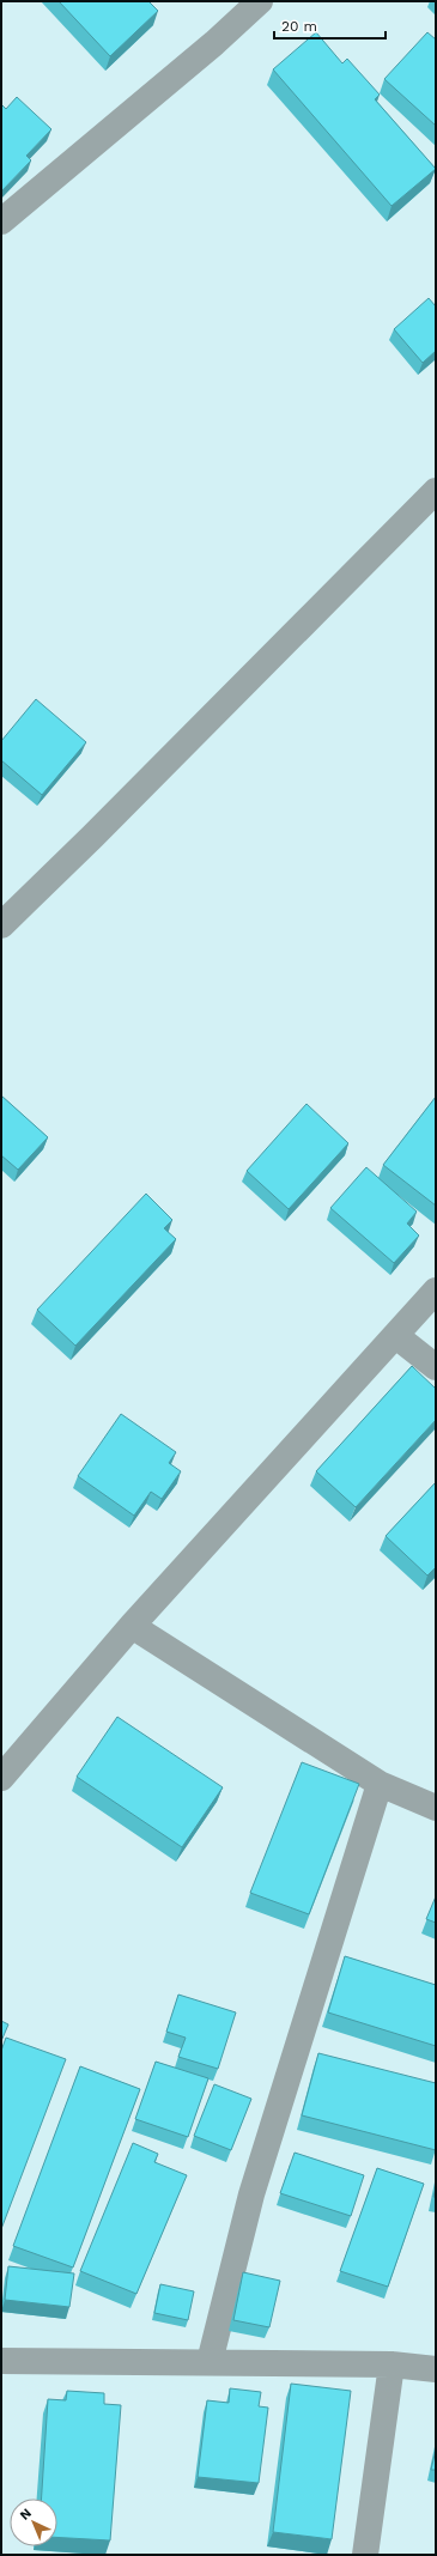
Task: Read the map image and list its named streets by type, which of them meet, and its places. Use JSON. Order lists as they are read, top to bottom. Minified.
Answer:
{"scale_bar":"20 m","north":"top left"}
